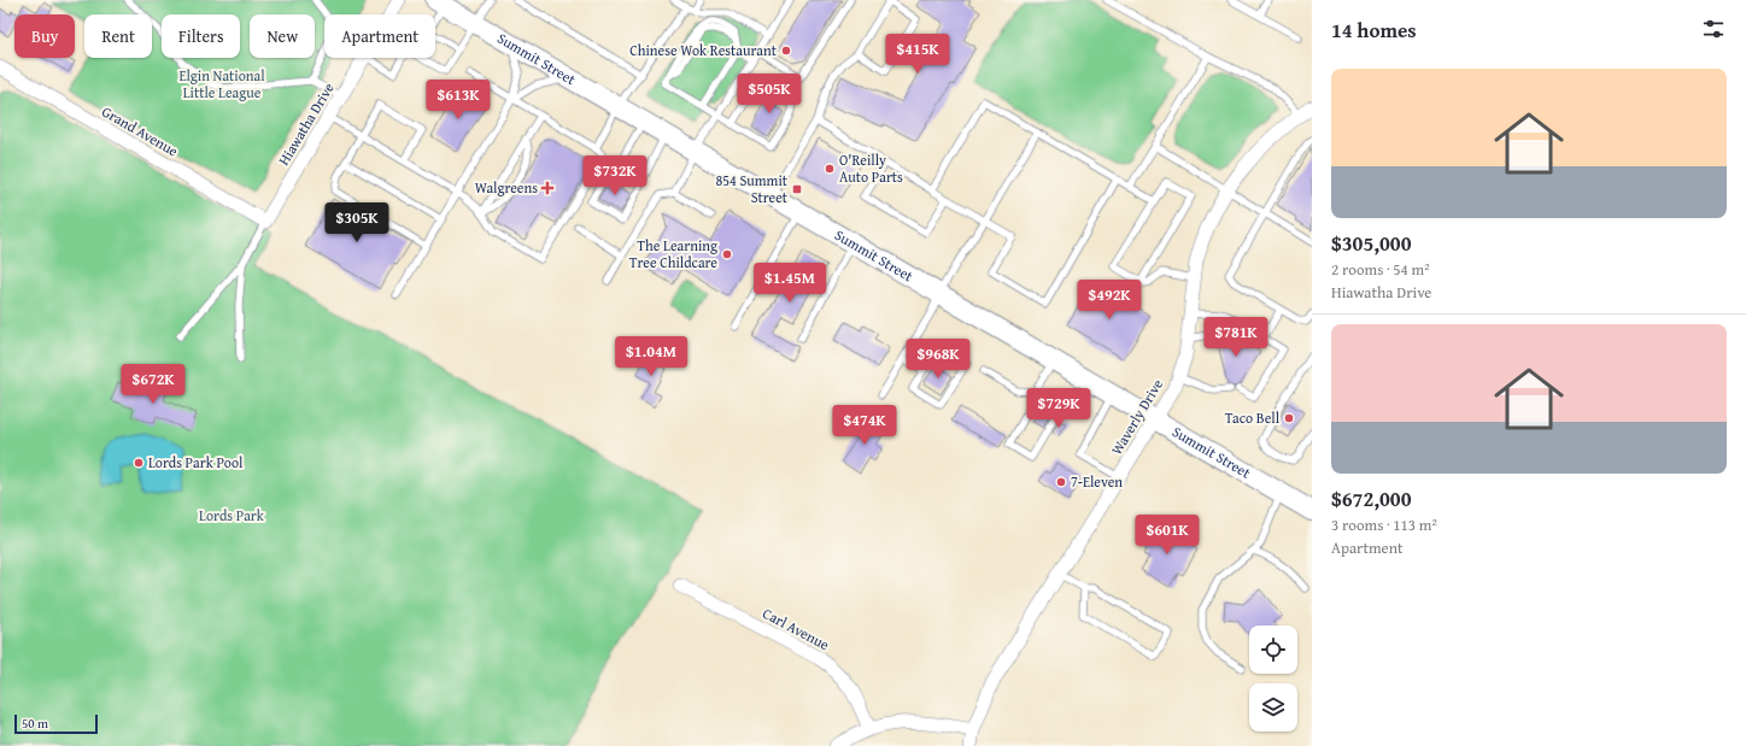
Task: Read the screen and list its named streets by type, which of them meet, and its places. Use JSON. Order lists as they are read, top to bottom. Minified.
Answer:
{"streets":{"main road":["Summit Street"],"street":["Hiawatha Drive","Grand Avenue","Waverly Drive","Carl Avenue"]},"crossings":[["Summit Street","Waverly Drive"],["Hiawatha Drive","Grand Avenue"]],"parks":["Elgin National Little League","Lords Park"],"places":{"other":["Chinese Wok Restaurant","O'Reilly Auto Parts","The Learning Tree Childcare","Taco Bell","Lords Park Pool","7-Eleven"],"health":["Walgreens"],"transit":["854 Summit Street"]},"scale_bar":"50 m","page":{"heading":"14 homes","chip":["Buy","Rent","Filters","New","Apartment"],"price":["$415K","$505K","$613K","$732K","$305K","$1.45M","$492K","$781K","$1.04M","$968K","$672K","$729K","$474K","$601K"],"list":[{"name":"$305,000","note":"2 rooms · 54 m² · Hiawatha Drive"},{"name":"$672,000","note":"3 rooms · 113 m² · Apartment"}],"scale":"50 m"}}
